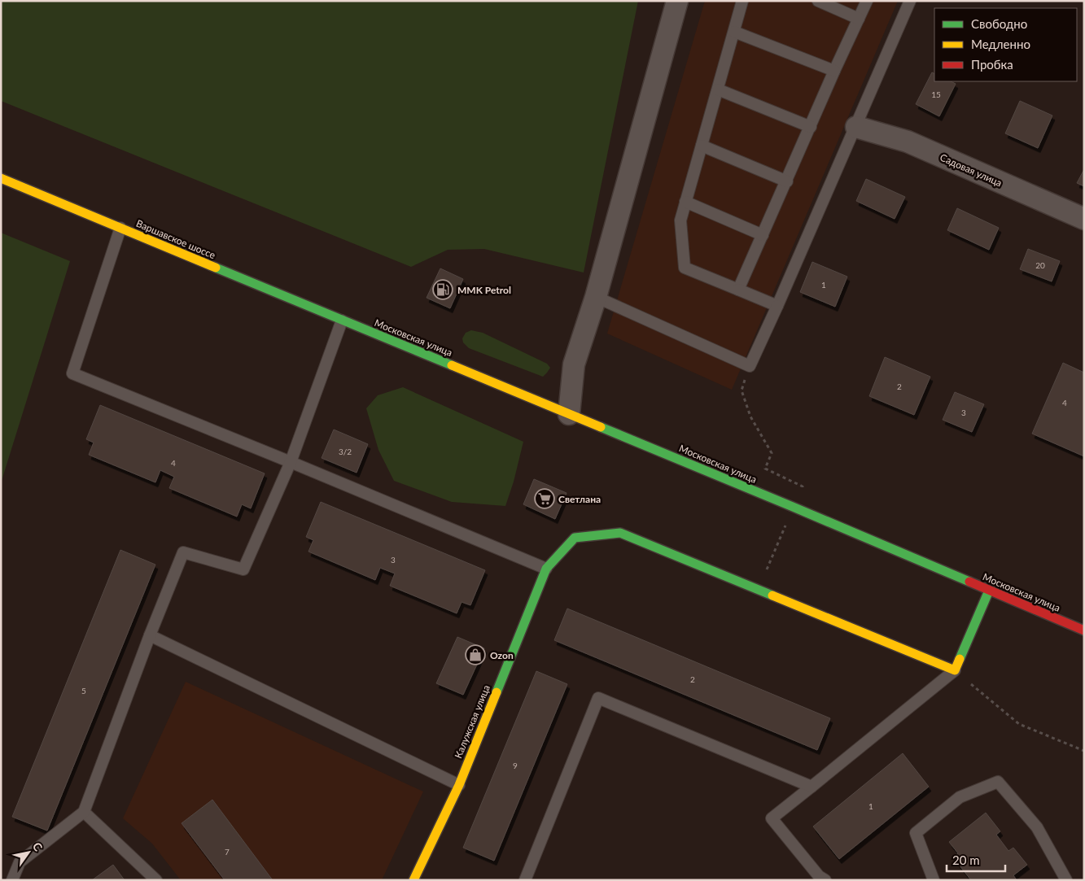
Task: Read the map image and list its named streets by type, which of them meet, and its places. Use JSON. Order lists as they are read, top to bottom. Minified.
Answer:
{"streets":{"main road":["Варшавское шоссе","Московская улица","Калужская улица"],"street":["Садовая улица"]},"crossings":[["Варшавское шоссе","Московская улица"]],"places":{"fuel station":["MMK Petrol"],"supermarket":["Светлана"],"shop":["Ozon"]},"house_numbers":["15","20","1","2","4","3","3/2","4","3","2","5","9","1","7"],"legend":["Свободно","Медленно","Пробка"],"scale_bar":"20 m","north":"top right"}
